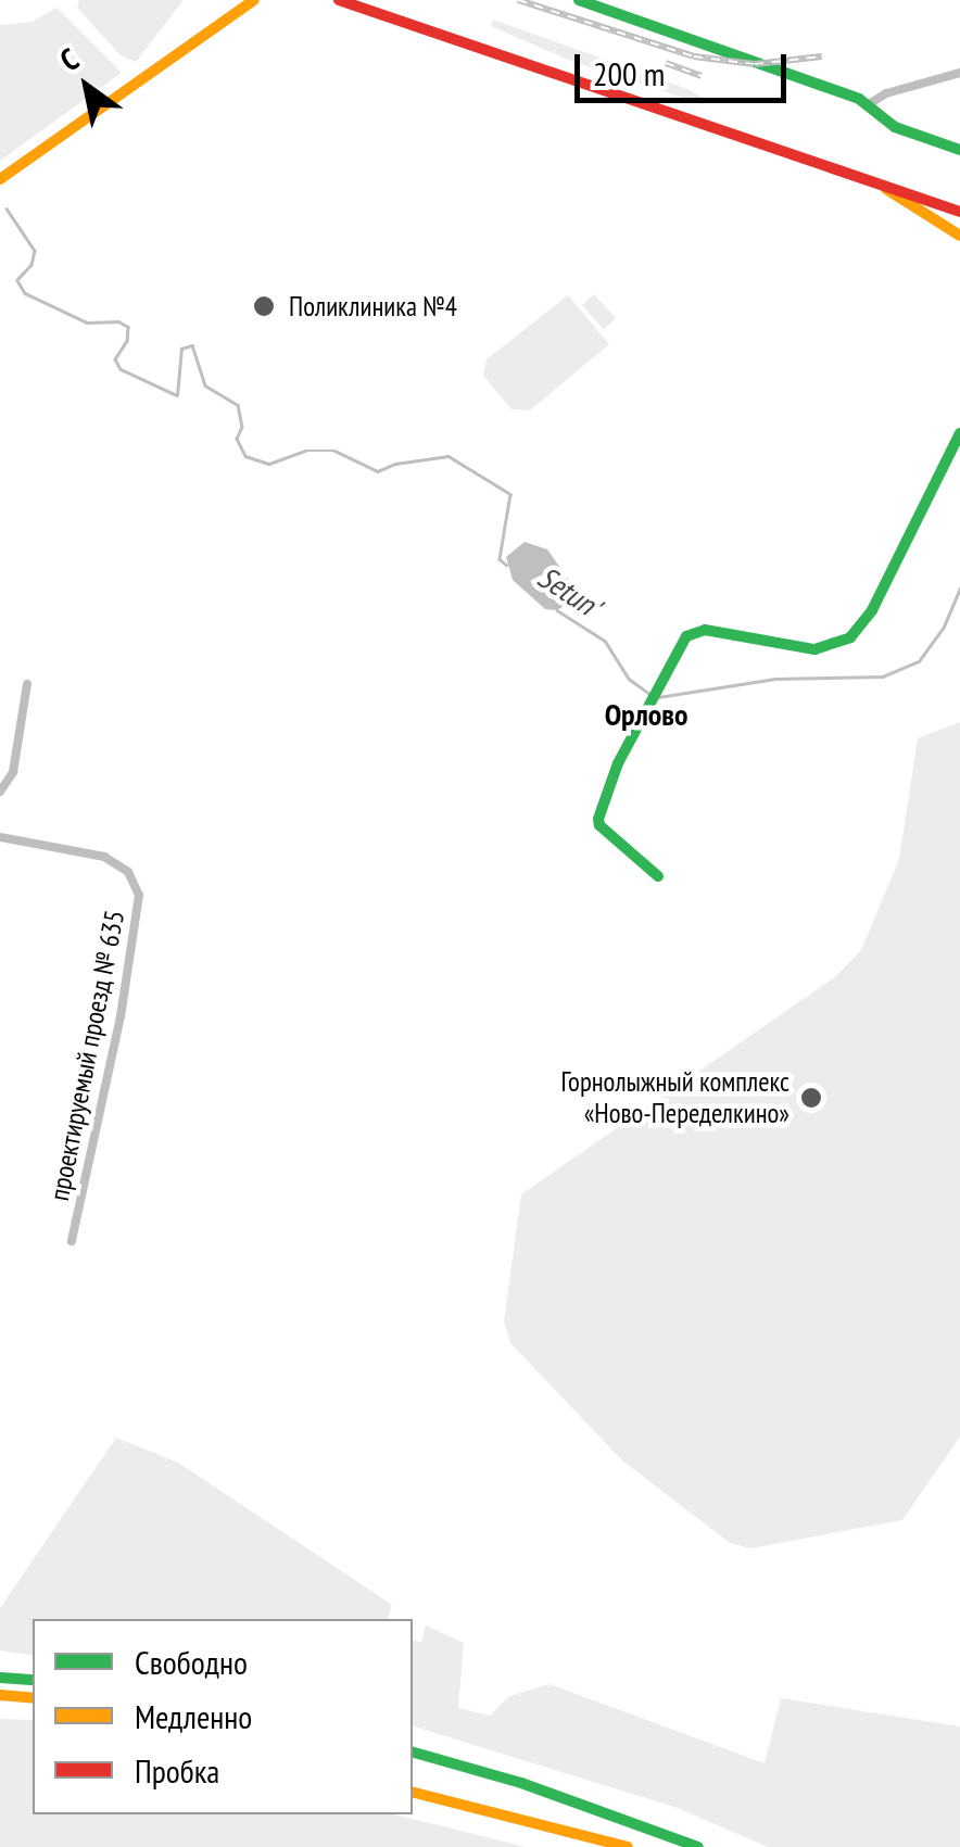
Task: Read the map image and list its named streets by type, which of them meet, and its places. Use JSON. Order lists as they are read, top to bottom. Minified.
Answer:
{"streets":{"street":["проектируемый проезд № 635"]},"districts":["Орлово"],"water":["Setun'"],"places":["Поликлиника №4","Горнолыжный комплекс «Ново-Переделкино»"],"legend":["Свободно","Медленно","Пробка"],"scale_bar":"200 m","north":"top left"}
